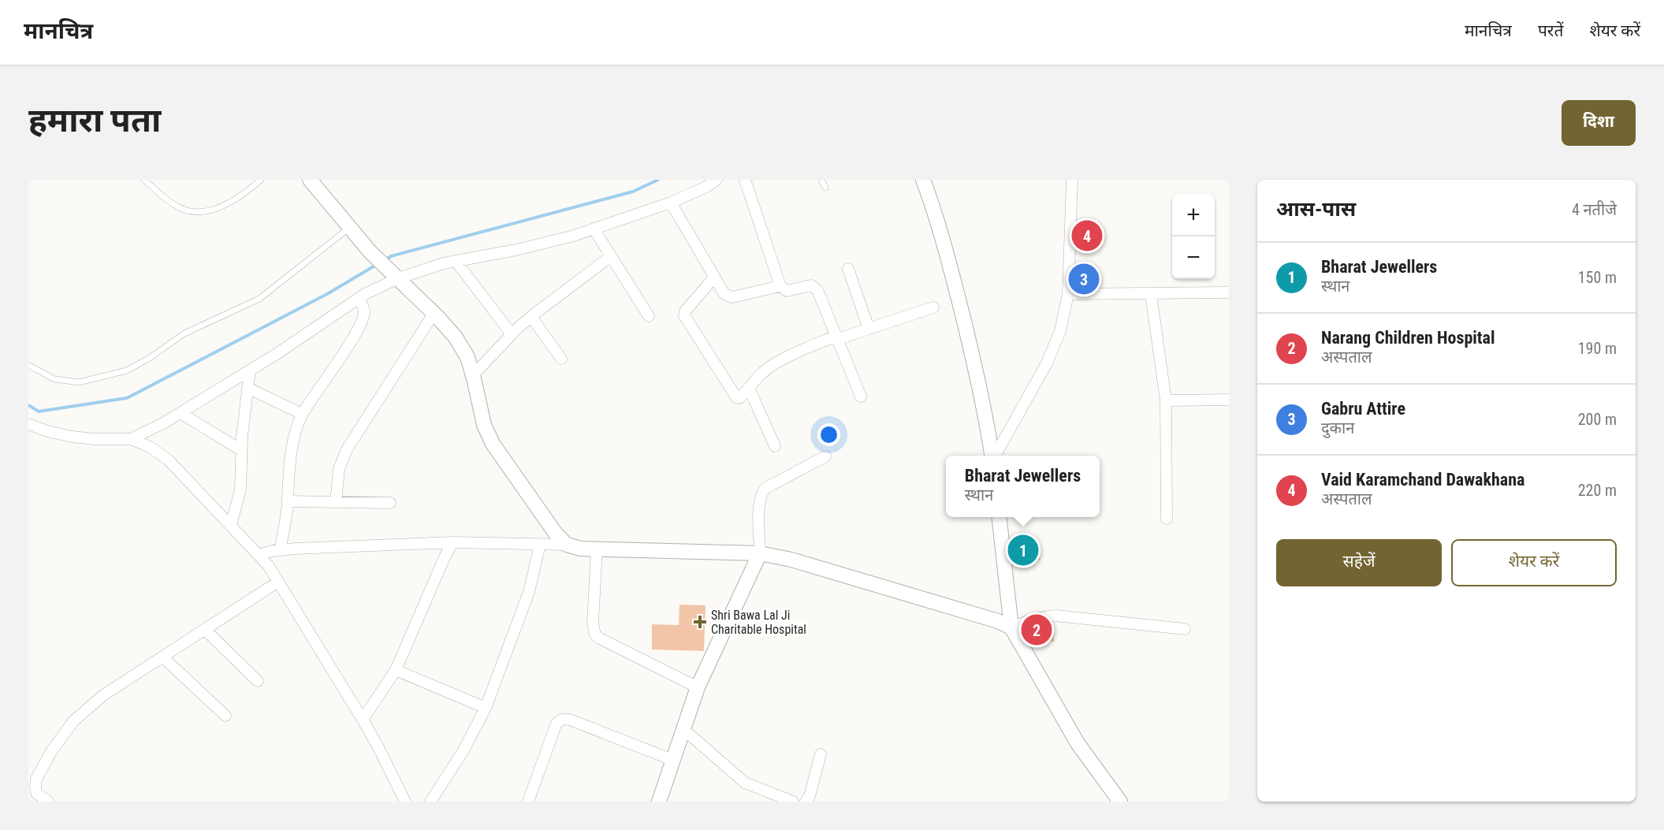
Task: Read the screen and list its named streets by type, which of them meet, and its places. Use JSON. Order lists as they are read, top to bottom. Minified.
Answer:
{"places":{"health":["Shri Bawa Lal Ji Charitable Hospital"]},"page":{"header":"मानचित्र","nav":["मानचित्र","परतें","शेयर करें"],"buttons":["दिशा",["सहेजें","शेयर करें"]],"title":"हमारा पता","heading":["आस-पास","4 नतीजे"],"map_buttons":["+","−"],"pins":["4","3","1","2"],"list":[{"mark":"1","name":"Bharat Jewellers","note":"स्थान","value":"150 m"},{"mark":"2","name":"Narang Children Hospital","note":"अस्पताल","value":"190 m"},{"mark":"3","name":"Gabru Attire","note":"दुकान","value":"200 m"},{"mark":"4","name":"Vaid Karamchand Dawakhana","note":"अस्पताल","value":"220 m"}],"popup":["Bharat Jewellers","स्थान"]}}
